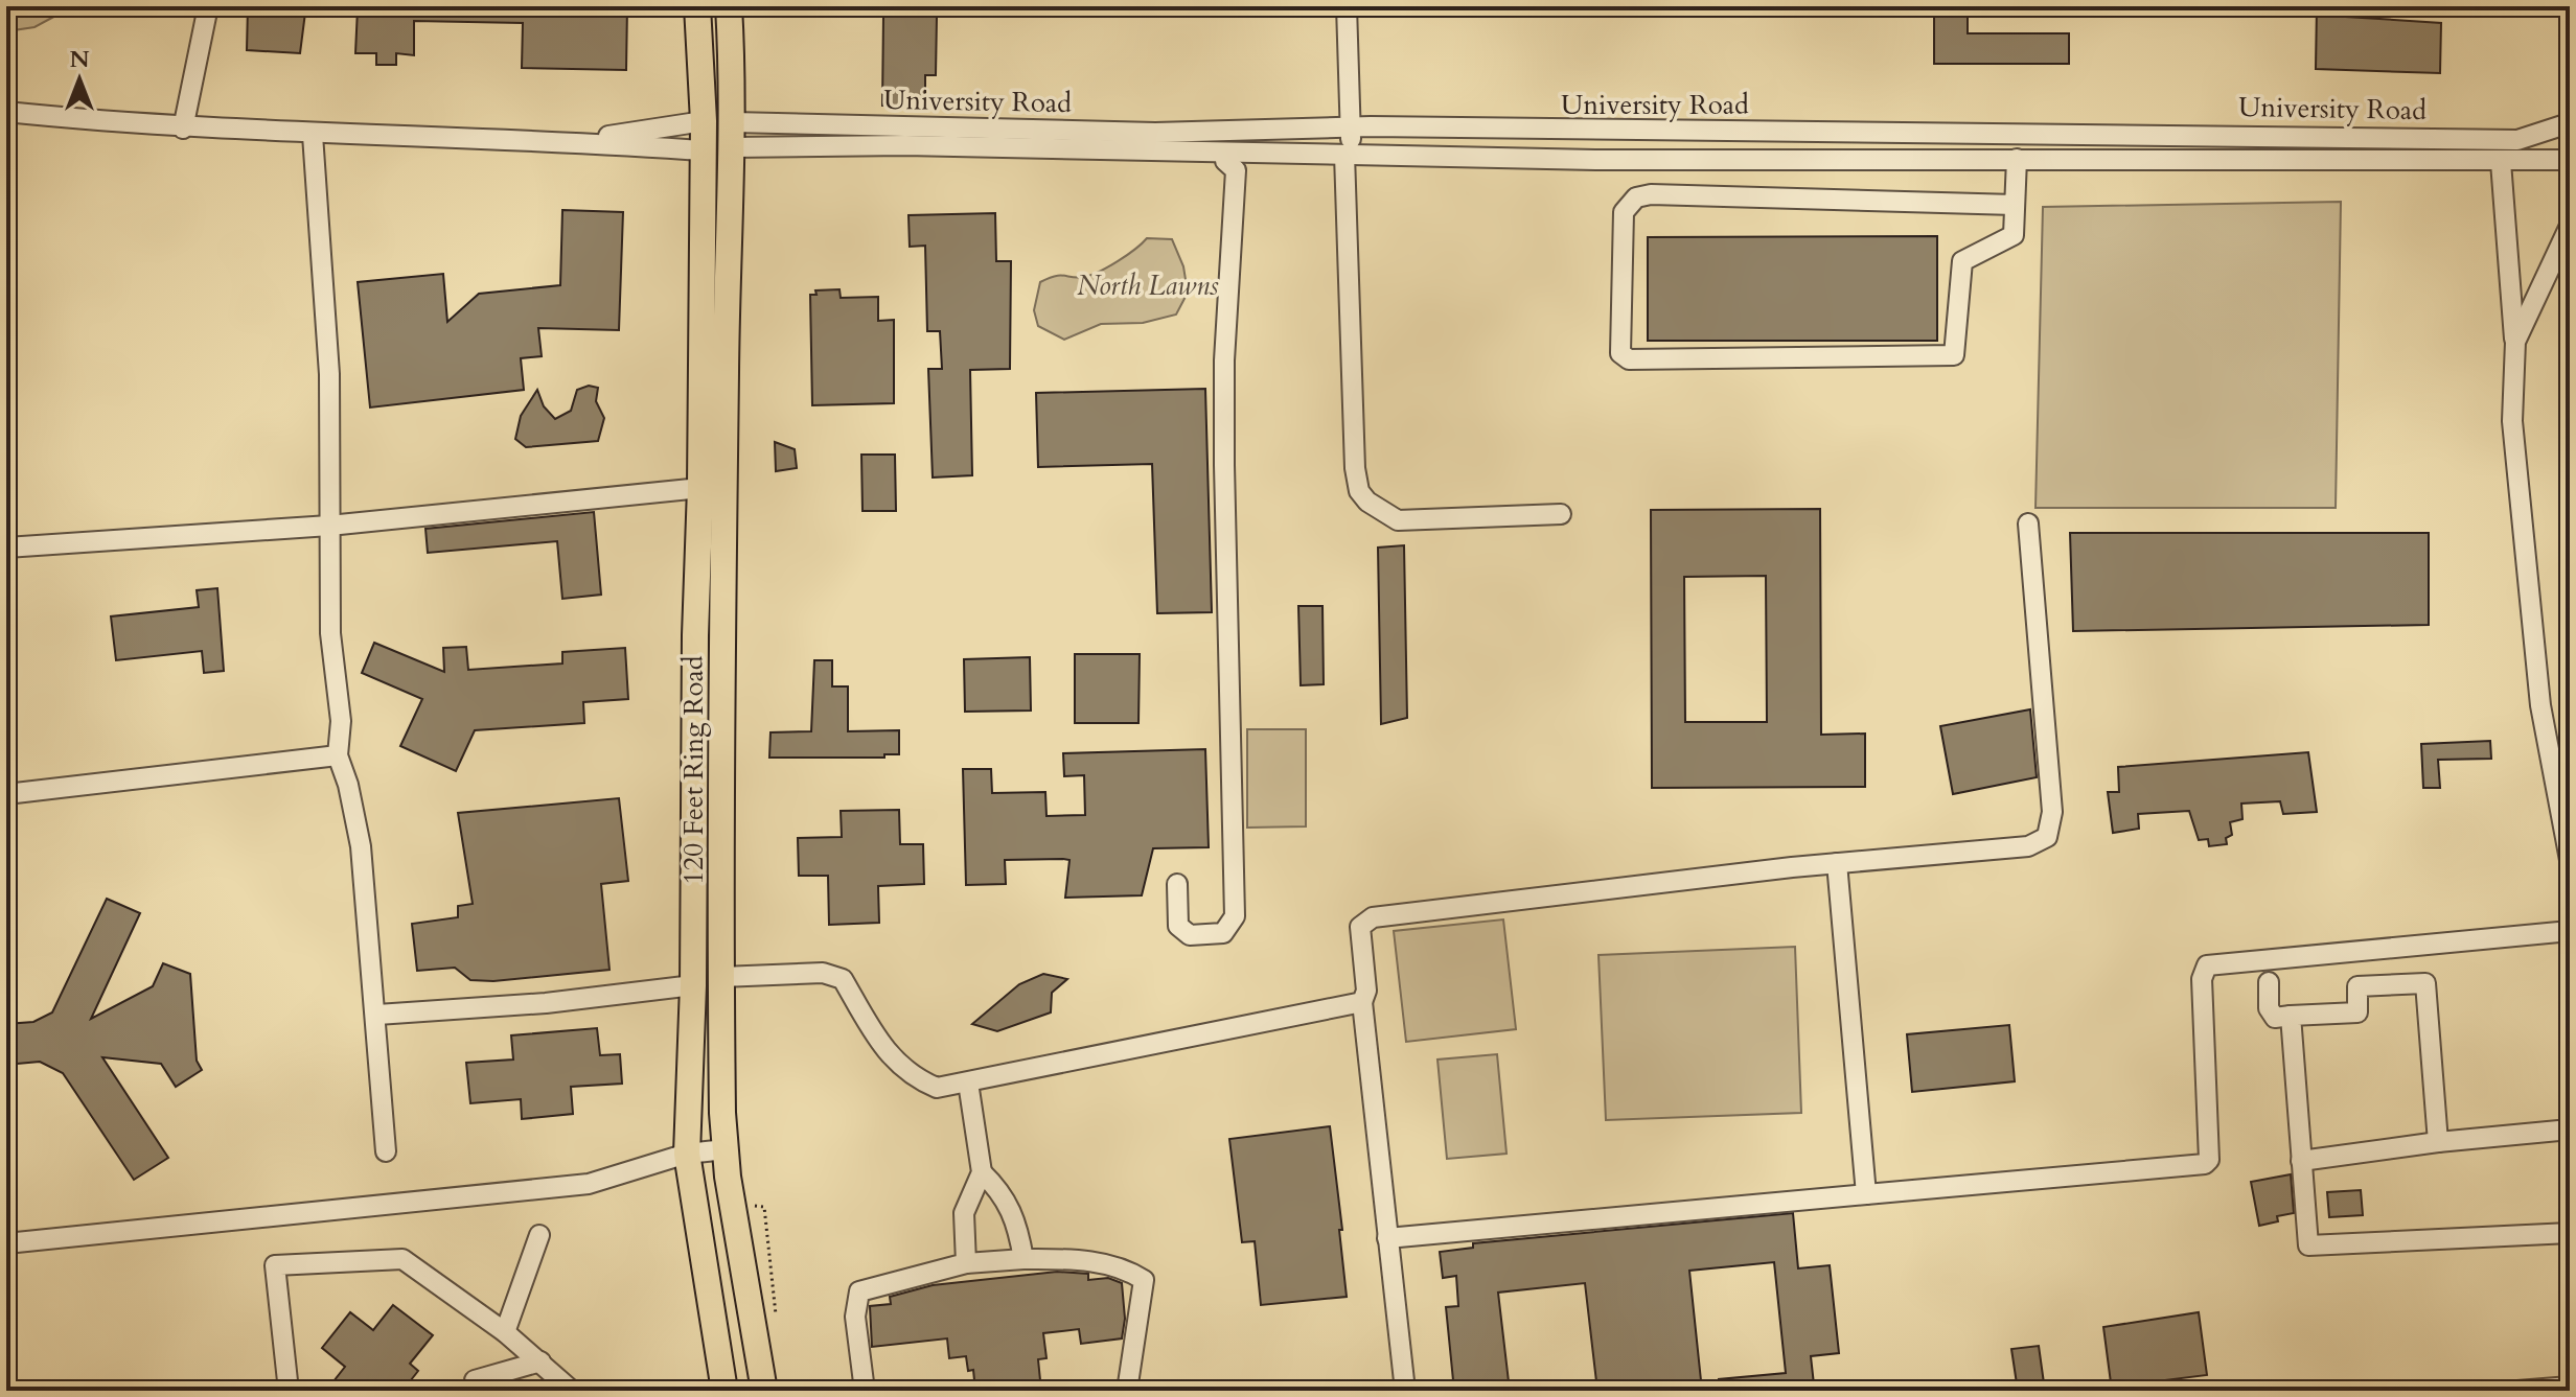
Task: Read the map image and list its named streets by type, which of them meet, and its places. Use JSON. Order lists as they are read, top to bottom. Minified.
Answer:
{"streets":{"main road":["120 Feet Ring Road"],"street":["University Road"]},"crossings":[["University Road","120 Feet Ring Road"]],"parks":["North Lawns"],"north":"top"}
